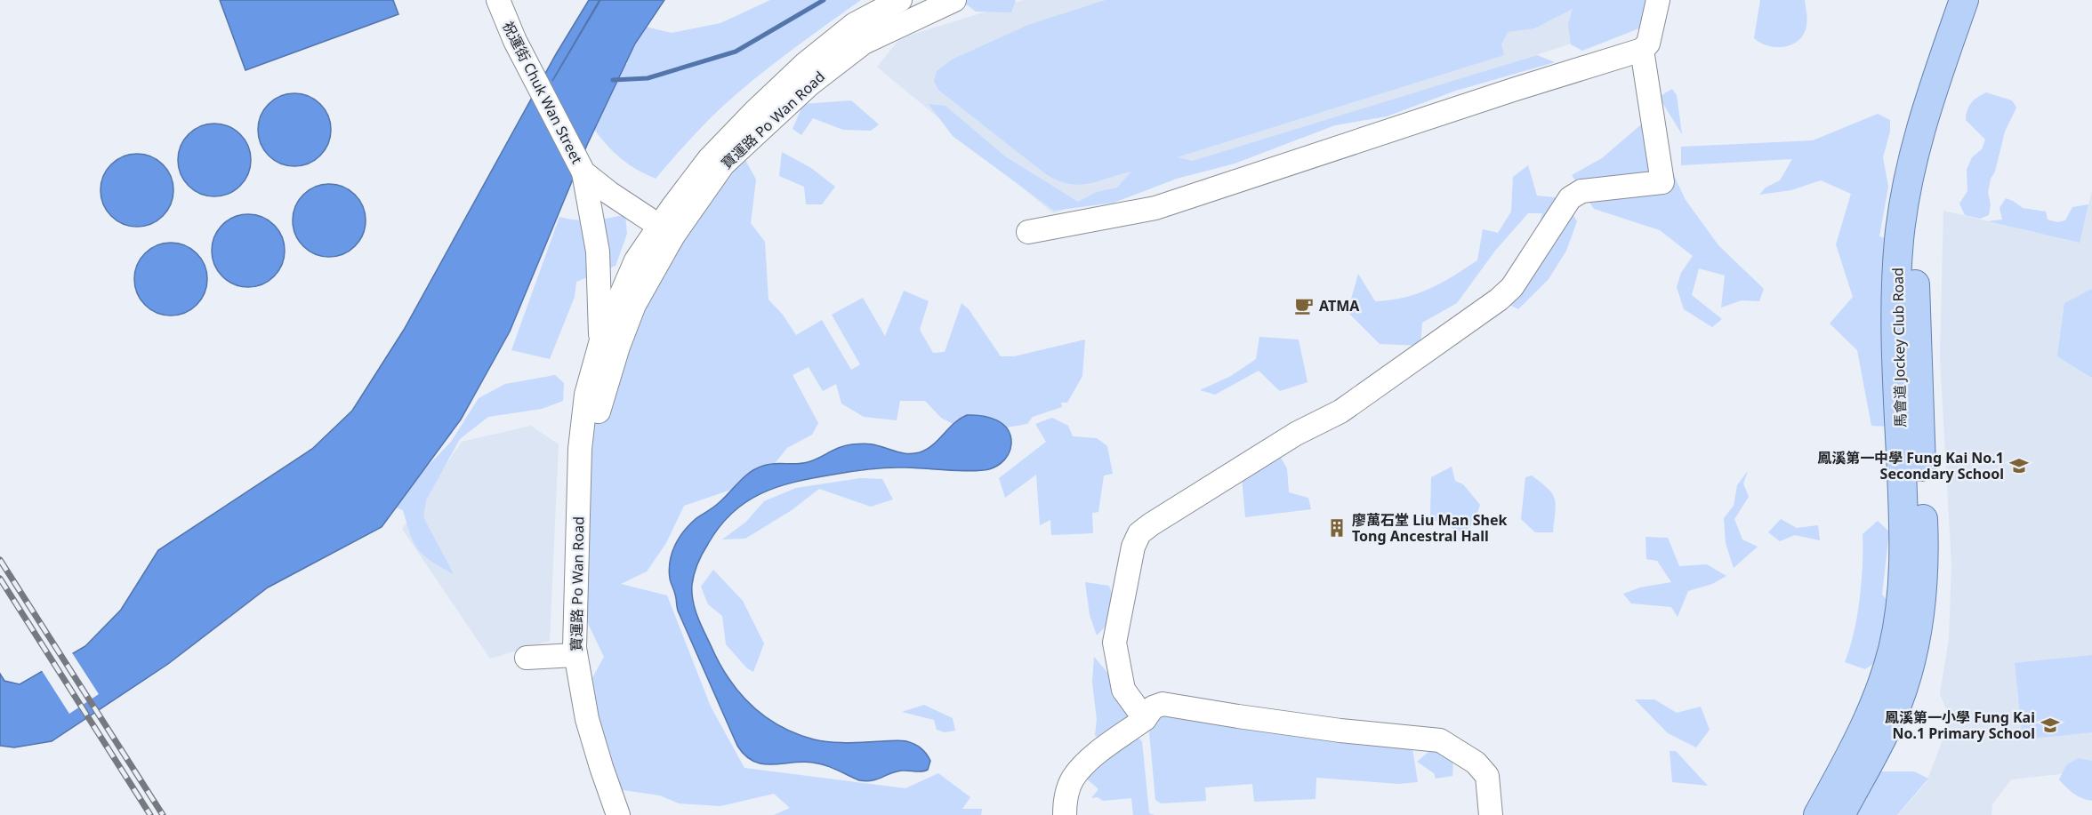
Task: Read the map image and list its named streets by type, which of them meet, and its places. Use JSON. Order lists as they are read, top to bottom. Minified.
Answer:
{"streets":{"main road":["馬會道 Jockey Club Road"],"street":["祝運街 Chuk Wan Street","寶運路 Po Wan Road"]},"crossings":[["祝運街 Chuk Wan Street","寶運路 Po Wan Road"]],"places":{"cafe":["ATMA"],"school or university":["鳳溪第一中學 Fung Kai No.1 Secondary School","鳳溪第一小學 Fung Kai No.1 Primary School"],"building":["廖萬石堂 Liu Man Shek Tong Ancestral Hall"]}}
